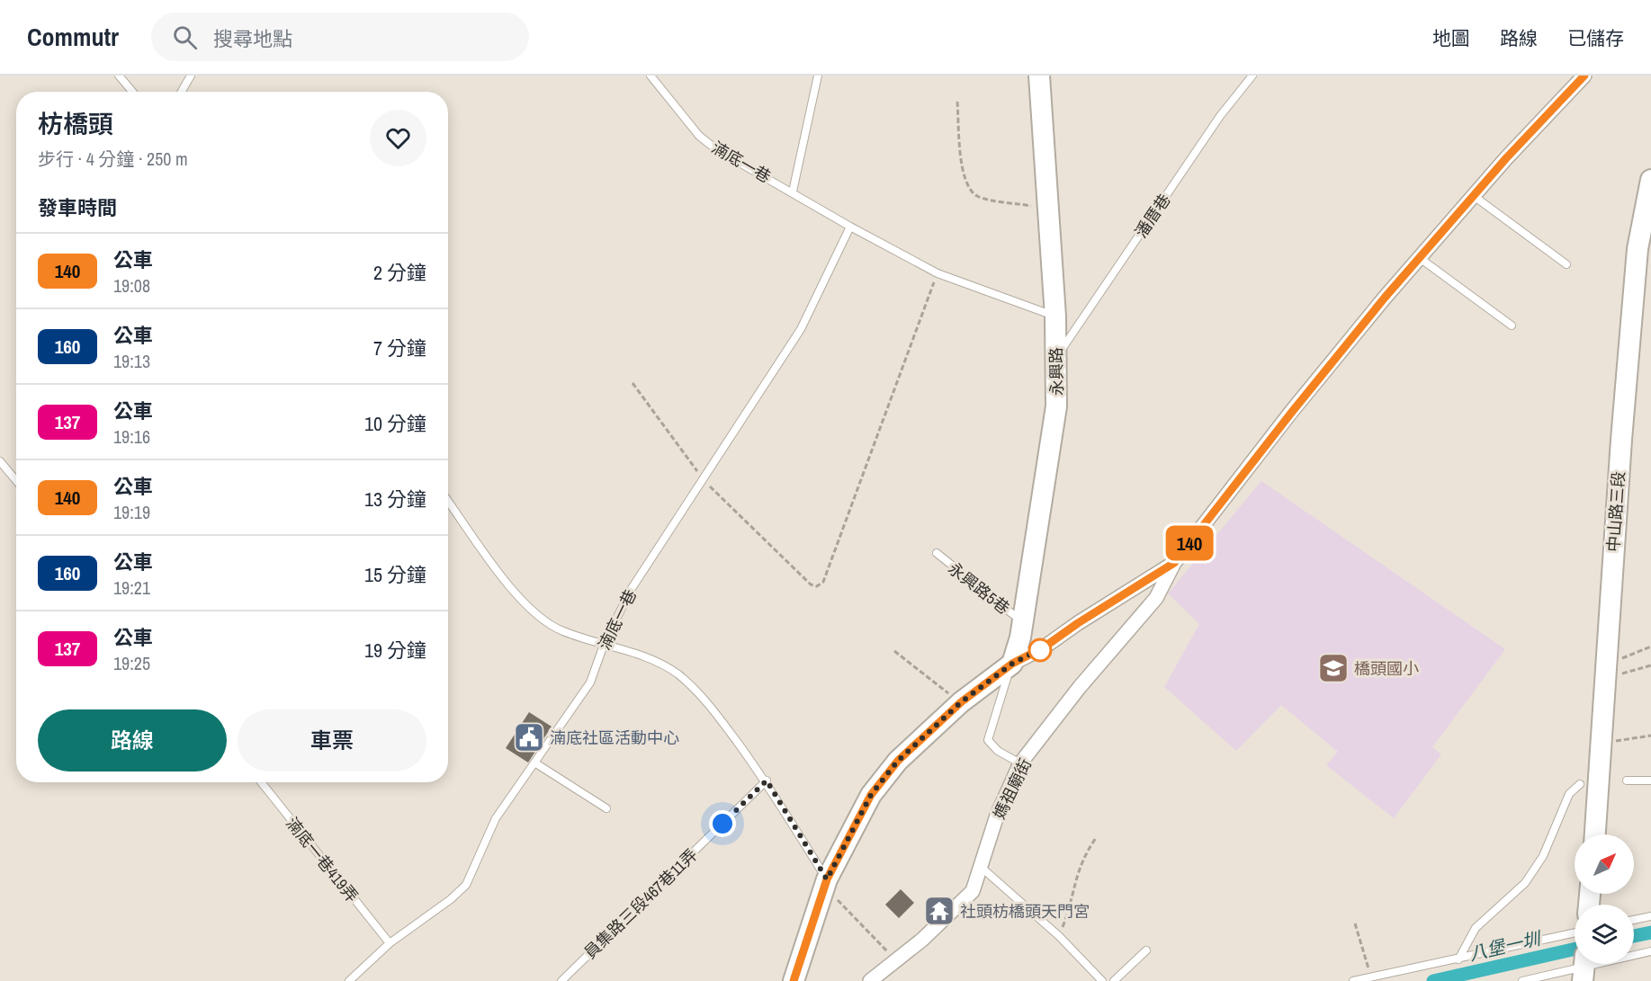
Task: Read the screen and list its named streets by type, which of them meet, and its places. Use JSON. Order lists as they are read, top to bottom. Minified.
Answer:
{"streets":{"street":["永興路","中山路三段","媽祖廟街"],"lane":["湳底一巷","潘厝巷","永興路5巷","湳底一巷419弄","員集路三段467巷11弄"]},"crossings":[["湳底一巷","永興路"],["湳底一巷","湳底一巷419弄"],["潘厝巷","永興路"],["永興路","永興路5巷"]],"water":["八堡一圳"],"places":{"school or university":["橋頭國小"],"public building":["湳底社區活動中心"],"temple":["社頭枋橋頭天門宮"]},"lines":["bus line 140"],"north":"top right","page":{"header":"Commutr","search":"搜尋地點","nav":["地圖","路線","已儲存"],"on_map":"140","heading":[["枋橋頭","步行 · 4 分鐘 · 250 m"],"發車時間"],"list":[{"mark":"140","name":"公車","note":"19:08","value":"2 分鐘"},{"mark":"160","name":"公車","note":"19:13","value":"7 分鐘"},{"mark":"137","name":"公車","note":"19:16","value":"10 分鐘"},{"mark":"140","name":"公車","note":"19:19","value":"13 分鐘"},{"mark":"160","name":"公車","note":"19:21","value":"15 分鐘"},{"mark":"137","name":"公車","note":"19:25","value":"19 分鐘"}],"buttons":["路線","車票"]}}
